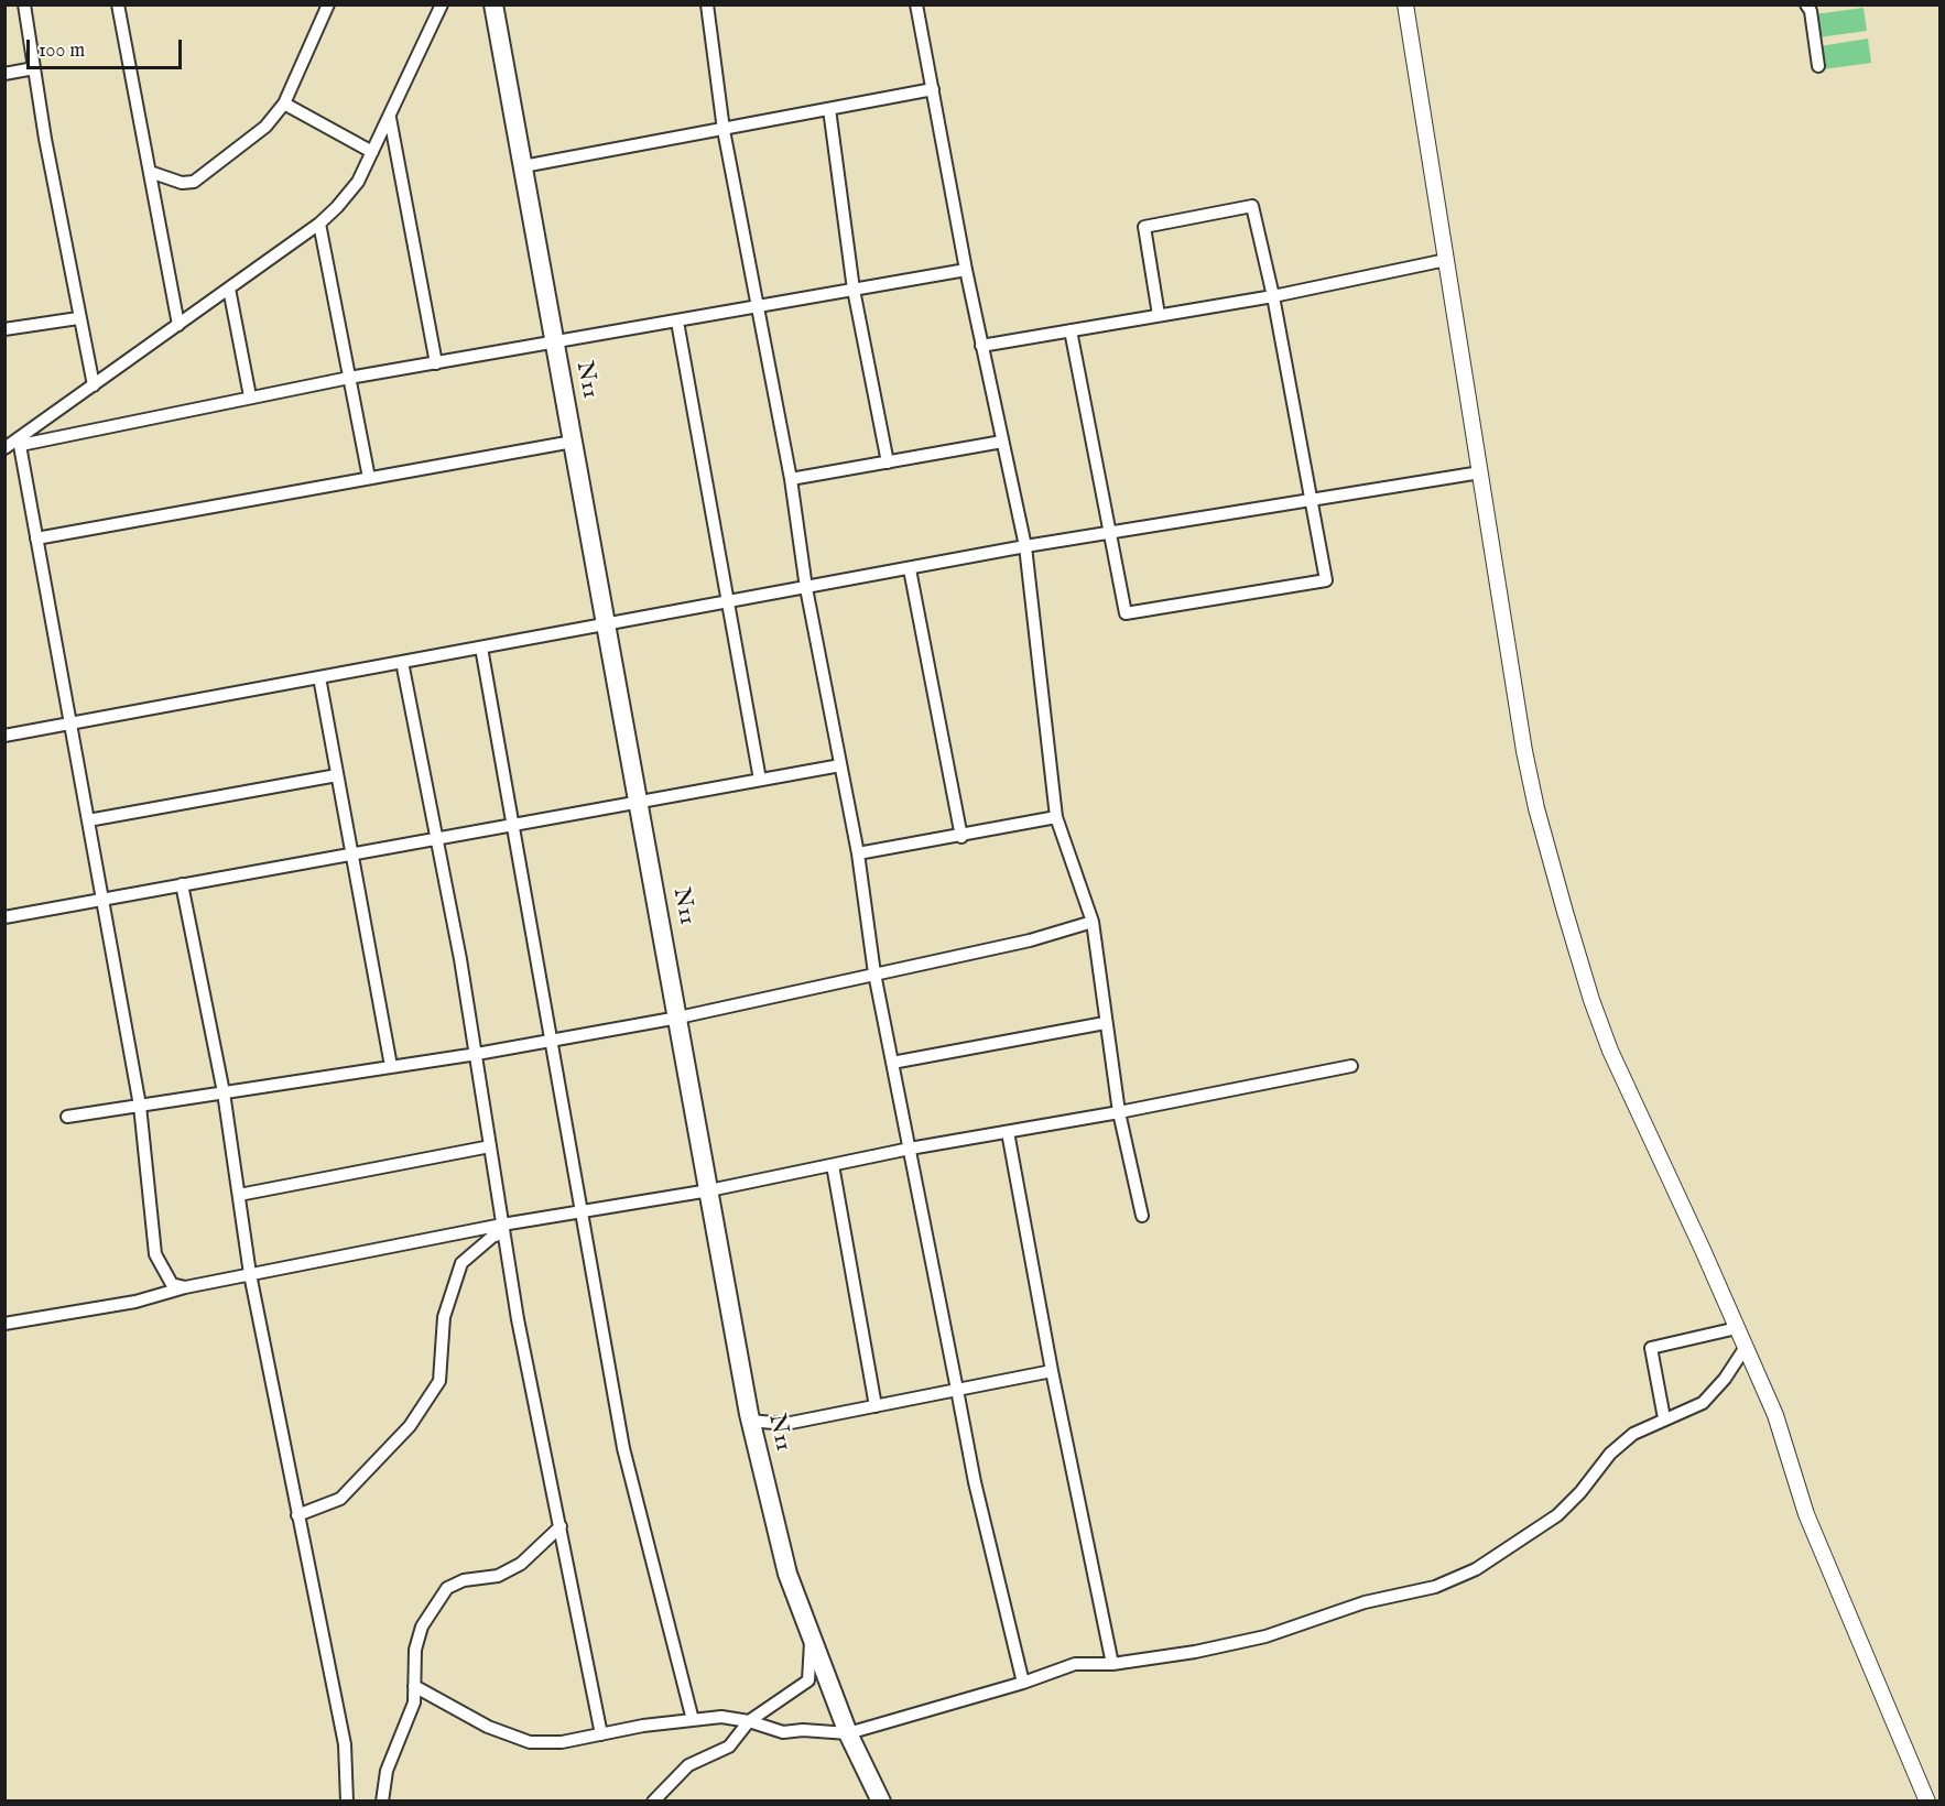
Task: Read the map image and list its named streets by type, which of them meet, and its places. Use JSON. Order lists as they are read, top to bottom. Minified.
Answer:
{"streets":{"main road":["N11"]},"scale_bar":"100 m"}
